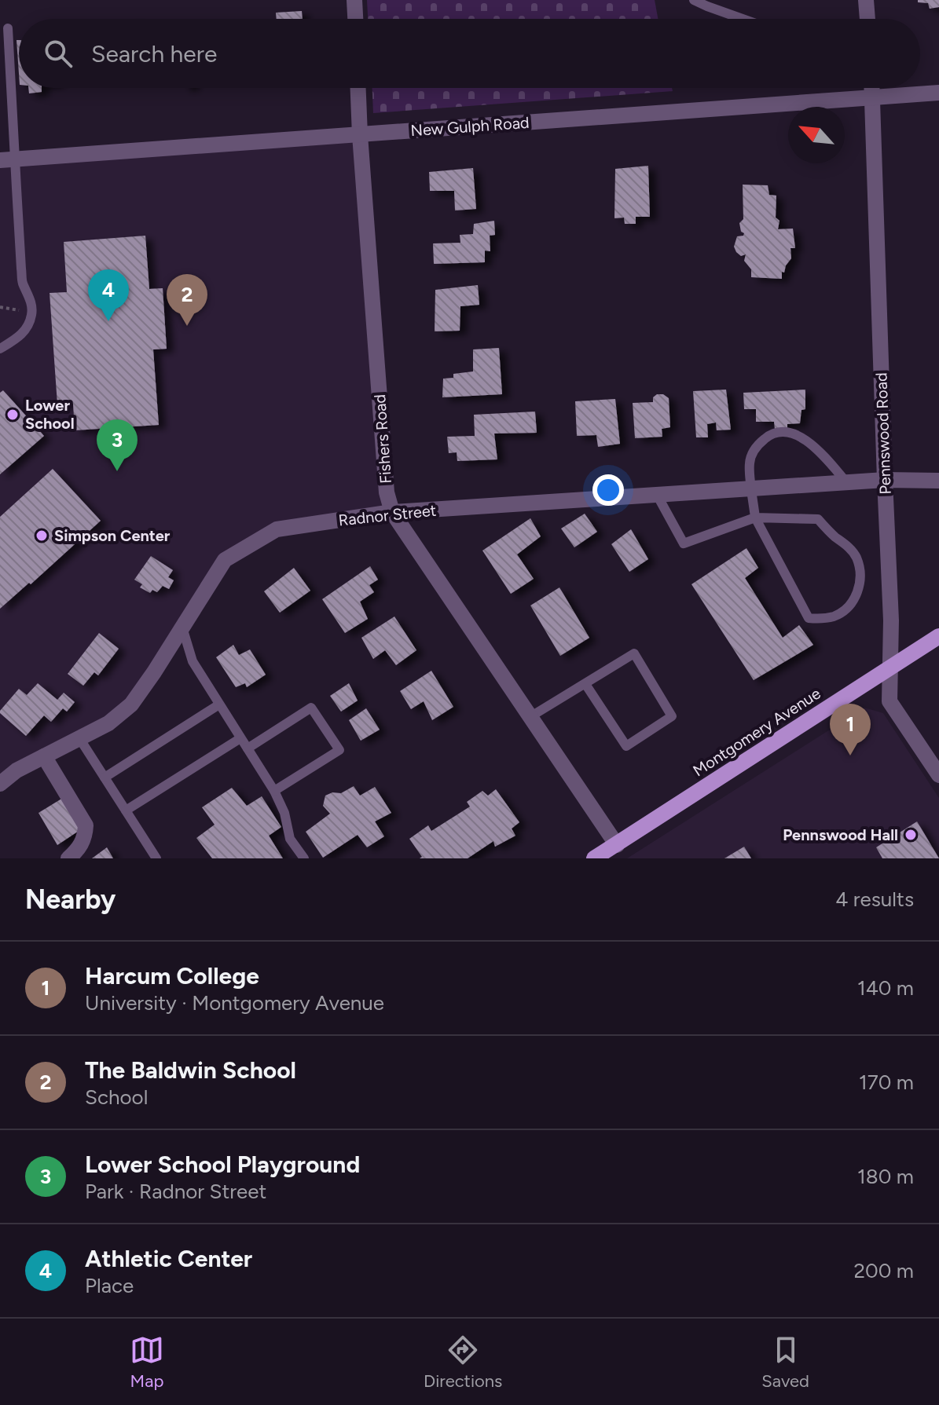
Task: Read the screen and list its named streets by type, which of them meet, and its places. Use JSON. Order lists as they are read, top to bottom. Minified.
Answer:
{"streets":{"main road":["Montgomery Avenue"],"street":["New Gulph Road","Pennswood Road","Fishers Road","Radnor Street"]},"crossings":[["New Gulph Road","Pennswood Road"],["New Gulph Road","Fishers Road"],["Pennswood Road","Radnor Street"],["Pennswood Road","Montgomery Avenue"],["Fishers Road","Radnor Street"],["Fishers Road","Montgomery Avenue"]],"places":["Lower School","Simpson Center","Pennswood Hall"],"north":"top left","page":{"search":"Search here","pins":["4","2","3","1"],"heading":["Nearby","4 results"],"list":[{"mark":"1","name":"Harcum College","note":"University · Montgomery Avenue","value":"140 m"},{"mark":"2","name":"The Baldwin School","note":"School","value":"170 m"},{"mark":"3","name":"Lower School Playground","note":"Park · Radnor Street","value":"180 m"},{"mark":"4","name":"Athletic Center","note":"Place","value":"200 m"}],"nav":["Map","Directions","Saved"]}}
